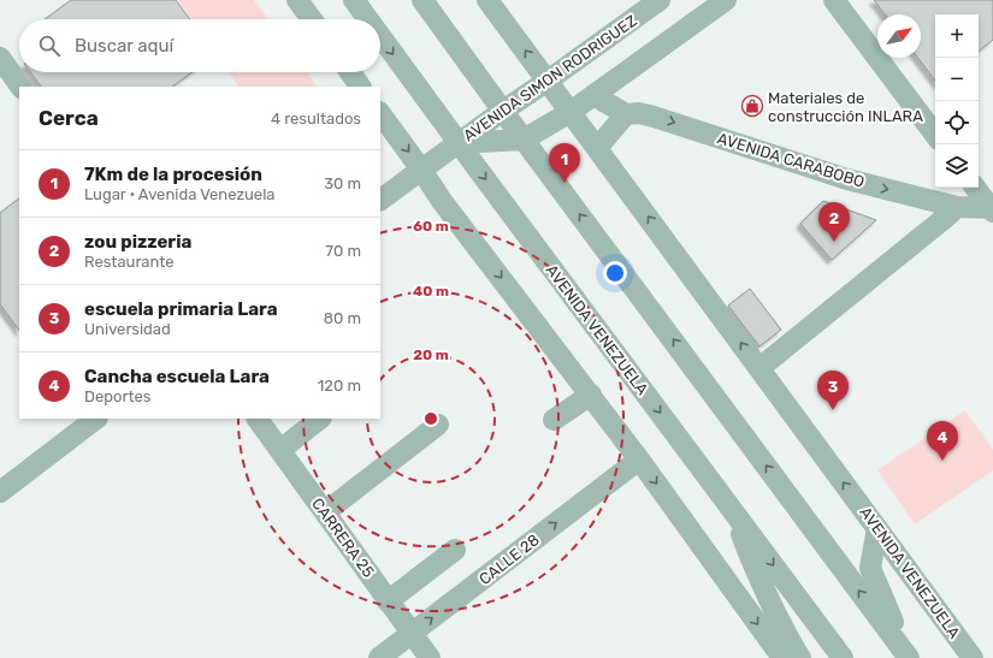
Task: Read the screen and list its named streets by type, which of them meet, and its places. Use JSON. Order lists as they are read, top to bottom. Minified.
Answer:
{"streets":{"street":["AVENIDA SIMON RODRIGUEZ","AVENIDA CARABOBO","AVENIDA VENEZUELA","CARRERA 25","CALLE 28"]},"crossings":[["AVENIDA SIMON RODRIGUEZ","AVENIDA CARABOBO"],["AVENIDA SIMON RODRIGUEZ","AVENIDA VENEZUELA"],["CARRERA 25","CALLE 28"]],"one_way":["AVENIDA CARABOBO"],"places":{"shop":["Materiales de construcción INLARA"]},"north":"top right","page":{"map_buttons":["+","−"],"search":"Buscar aquí","heading":["Cerca","4 resultados"],"pins":["1","2","3","4"],"list":[{"mark":"1","name":"7Km de la procesión","note":"Lugar · Avenida Venezuela","value":"30 m"},{"mark":"2","name":"zou pizzeria","note":"Restaurante","value":"70 m"},{"mark":"3","name":"escuela primaria Lara","note":"Universidad","value":"80 m"},{"mark":"4","name":"Cancha escuela Lara","note":"Deportes","value":"120 m"}]},"rings":["60 m","40 m","20 m"]}
